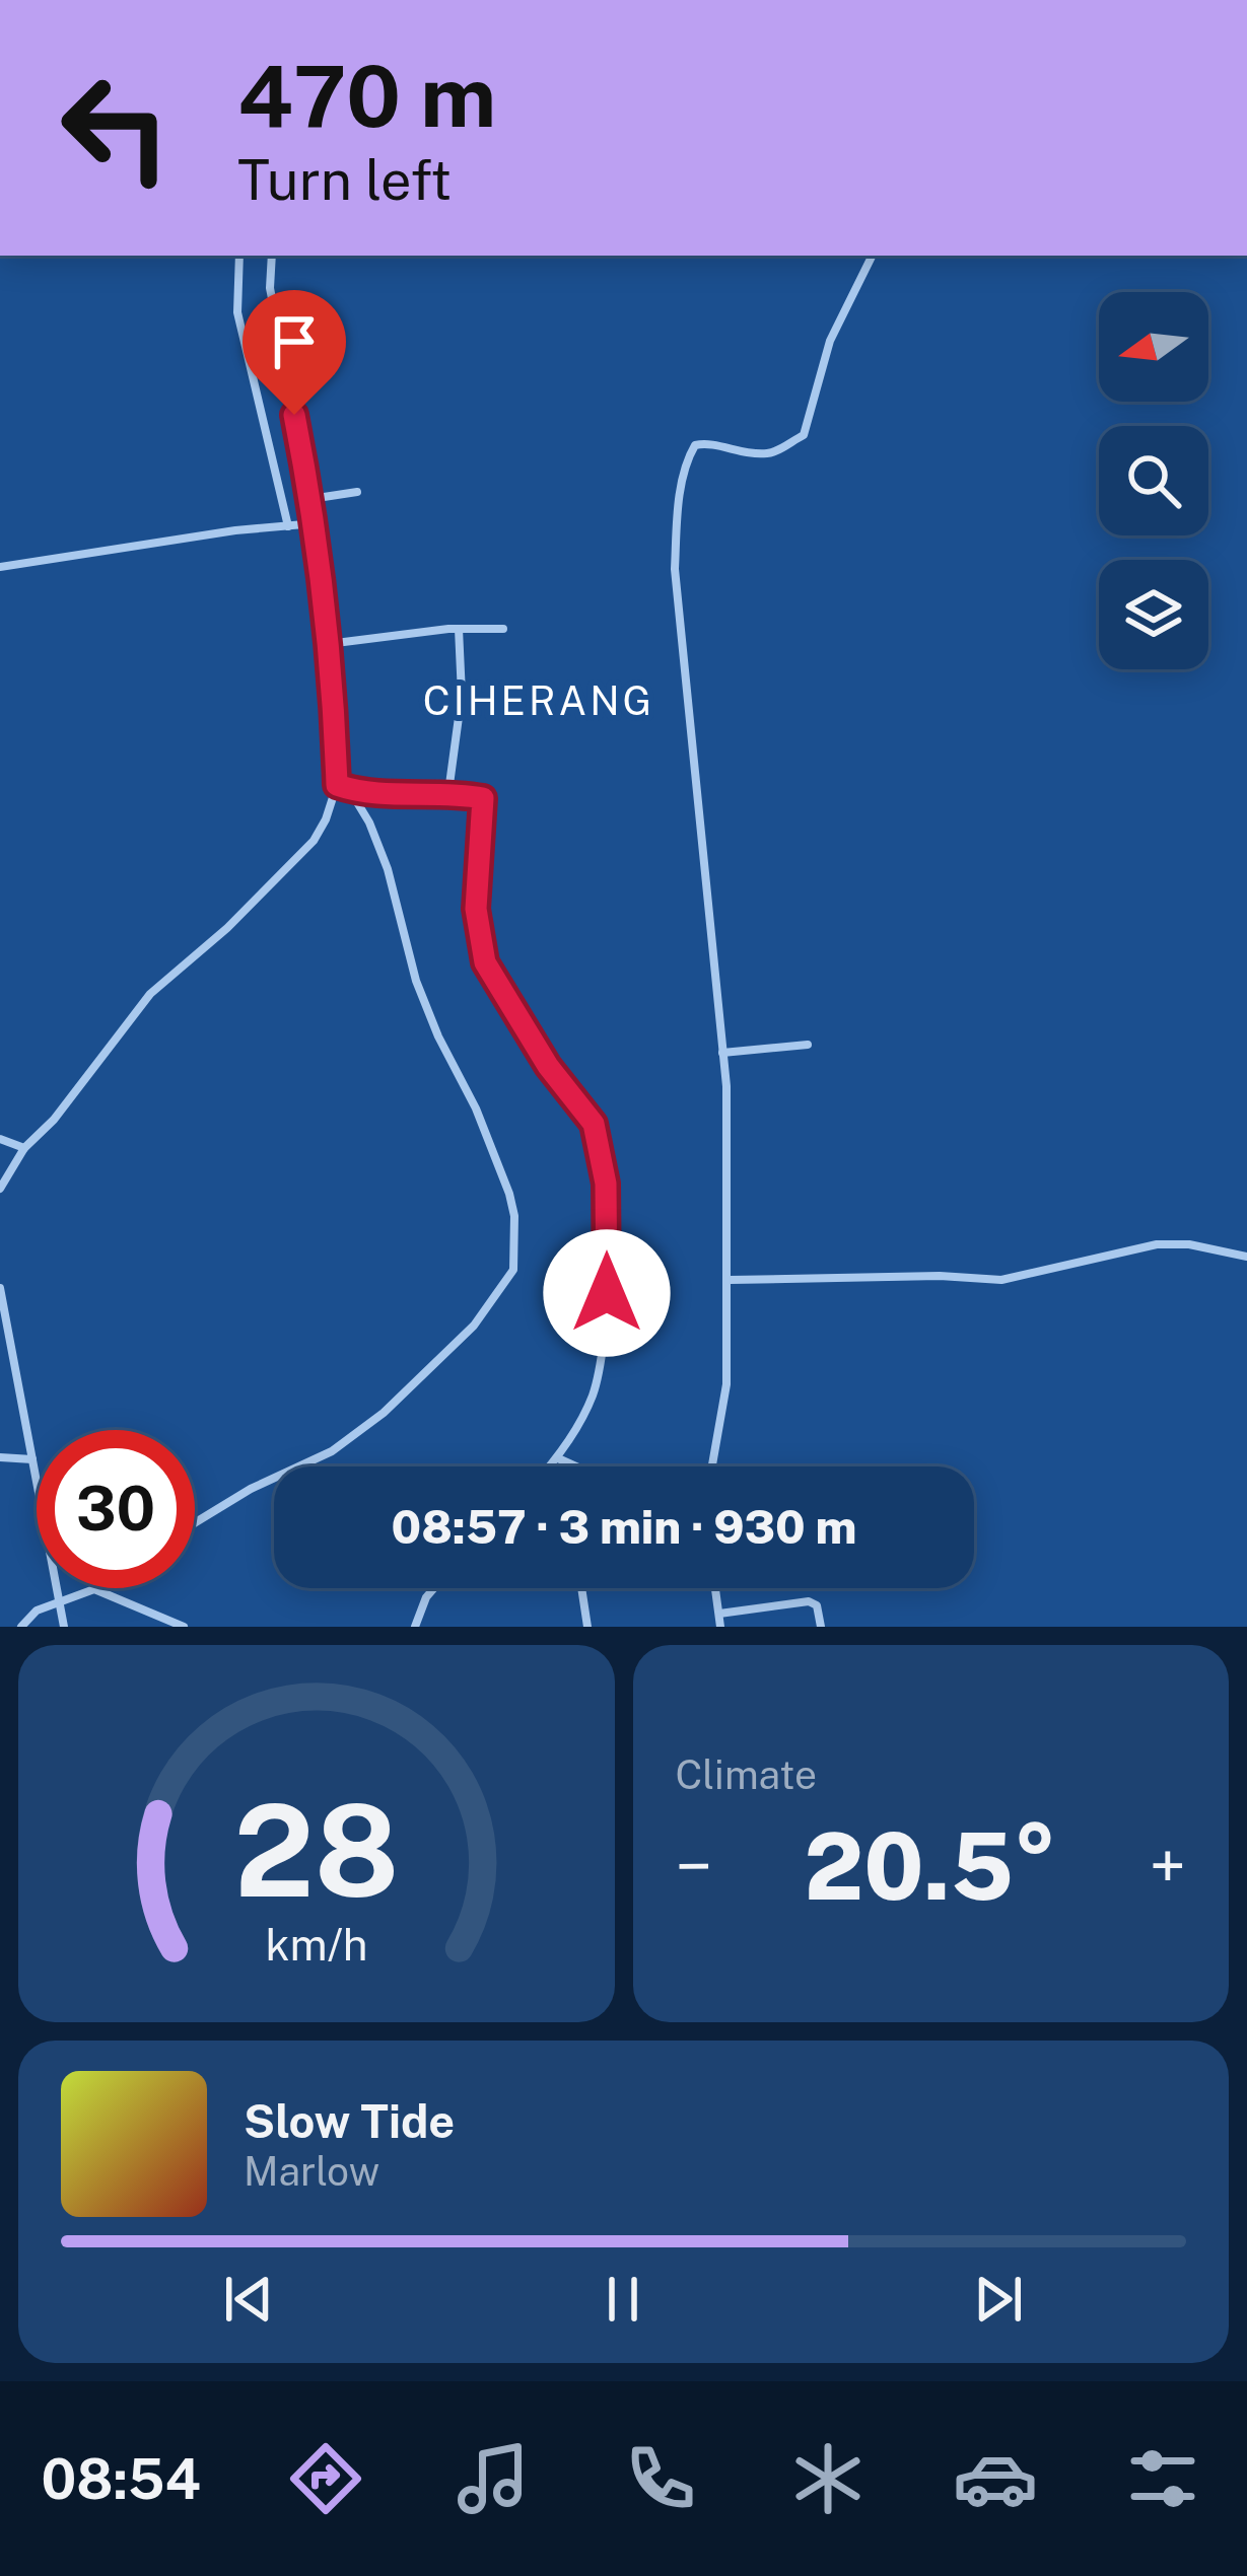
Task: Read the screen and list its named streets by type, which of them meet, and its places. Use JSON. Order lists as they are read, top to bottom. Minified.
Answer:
{"districts":["CIHERANG"],"north":"left","page":{"turn":["470 m","Turn left"],"limit":"30","trip":"08:57 · 3 min · 930 m","tile":"Climate","heat":["−","20.5°","+"],"song":["Slow Tide","Marlow"],"tabs":"08:54","gauge":["28","km/h"]}}
